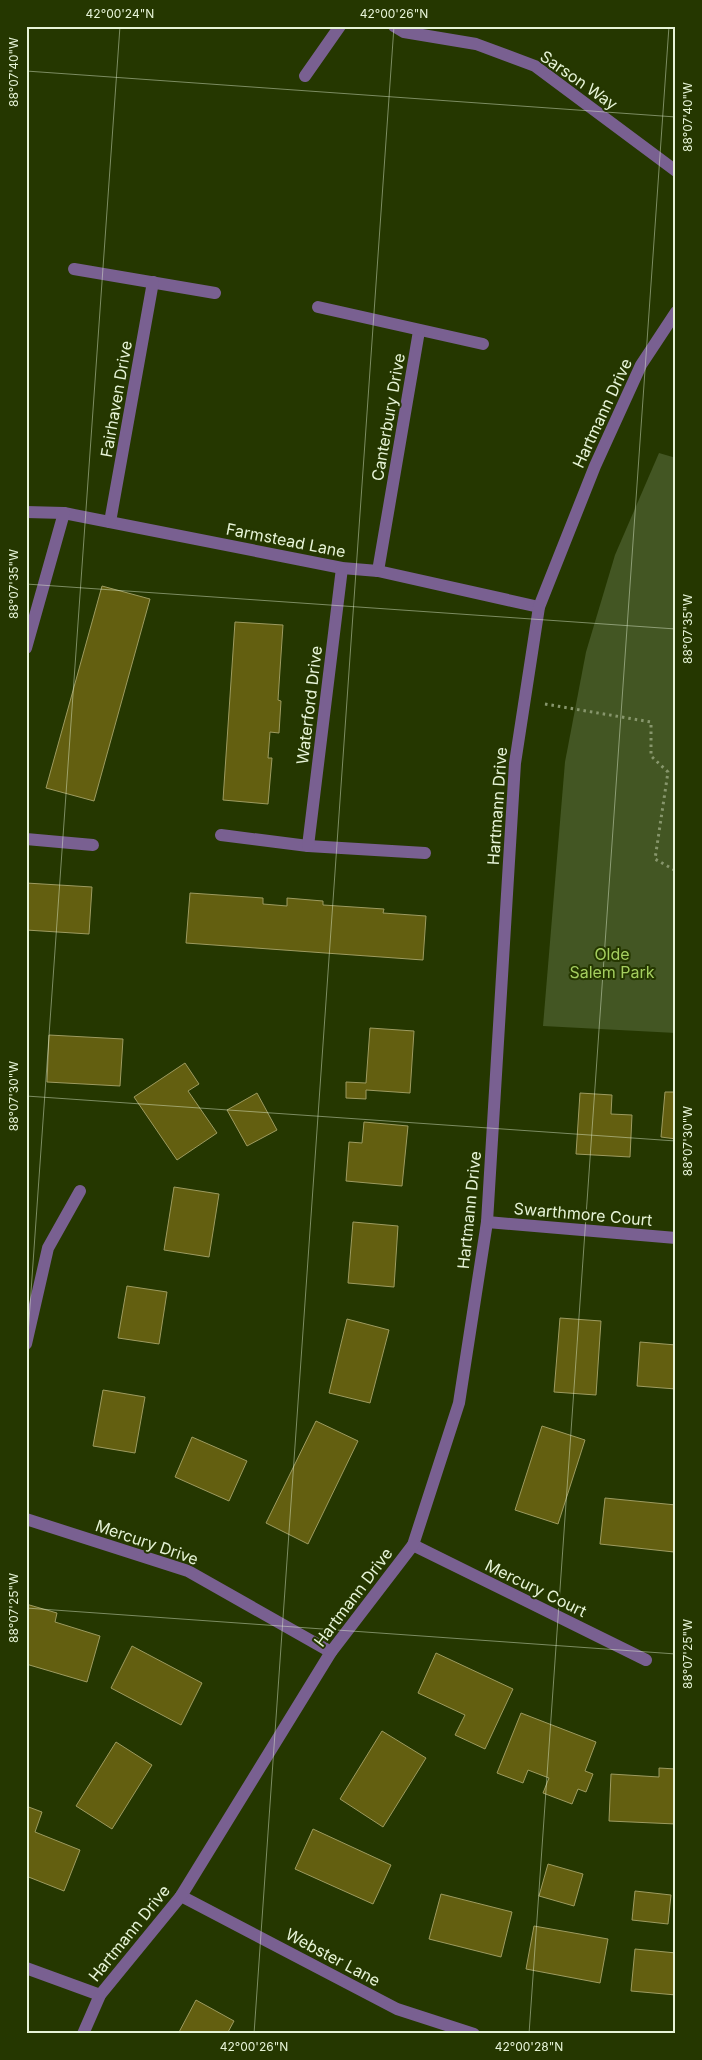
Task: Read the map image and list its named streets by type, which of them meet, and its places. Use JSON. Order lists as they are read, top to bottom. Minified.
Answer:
{"streets":{"street":["Sarson Way","Fairhaven Drive","Hartmann Drive","Canterbury Drive","Farmstead Lane","Waterford Drive","Swarthmore Court","Mercury Drive","Mercury Court","Webster Lane"]},"crossings":[["Fairhaven Drive","Farmstead Lane"],["Hartmann Drive","Farmstead Lane"],["Hartmann Drive","Swarthmore Court"],["Hartmann Drive","Mercury Drive"],["Hartmann Drive","Mercury Court"],["Hartmann Drive","Webster Lane"],["Canterbury Drive","Farmstead Lane"],["Farmstead Lane","Waterford Drive"]],"parks":["Olde Salem Park"],"coordinates":["42°00'24\"N","42°00'26\"N","88°07'40\"W","88°07'35\"W","88°07'30\"W","88°07'25\"W","42°00'28\"N"]}
